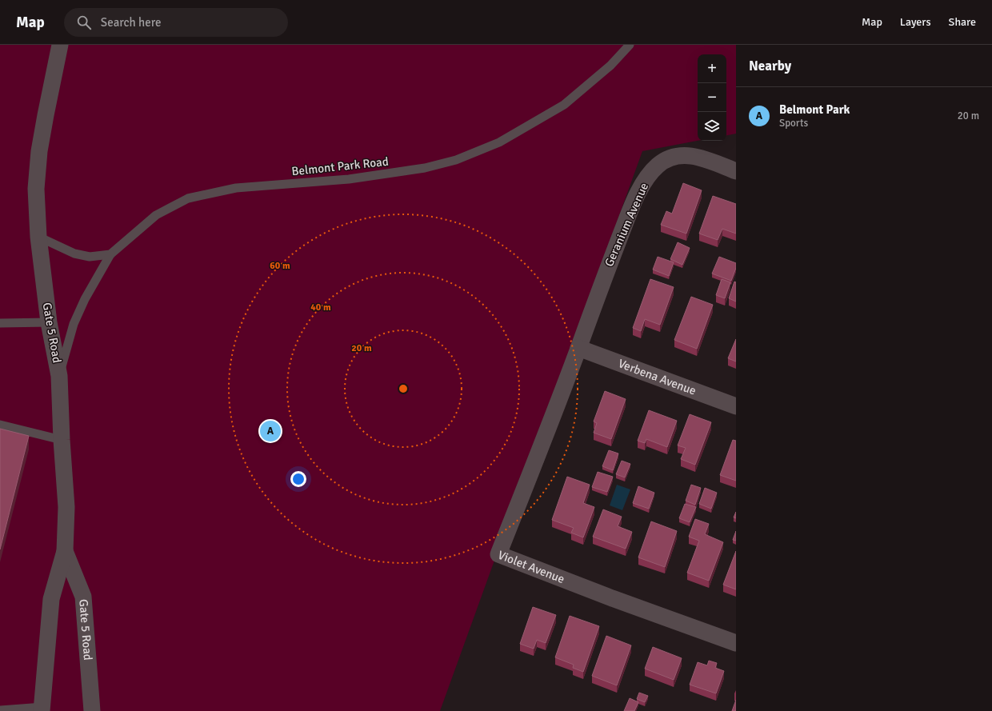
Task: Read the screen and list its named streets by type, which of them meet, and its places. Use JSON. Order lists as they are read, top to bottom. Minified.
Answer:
{"streets":{"street":["Geranium Avenue","Gate 5 Road","Verbena Avenue","Violet Avenue"],"lane":["Belmont Park Road"]},"crossings":[["Geranium Avenue","Verbena Avenue"],["Geranium Avenue","Violet Avenue"],["Verbena Avenue","Violet Avenue"]],"page":{"header":"Map","search":"Search here","nav":["Map","Layers","Share"],"heading":"Nearby","map_buttons":["+","−"],"list":[{"mark":"A","name":"Belmont Park","note":"Sports","value":"20 m"}],"pins":"A"},"rings":["60 m","40 m","20 m"]}
